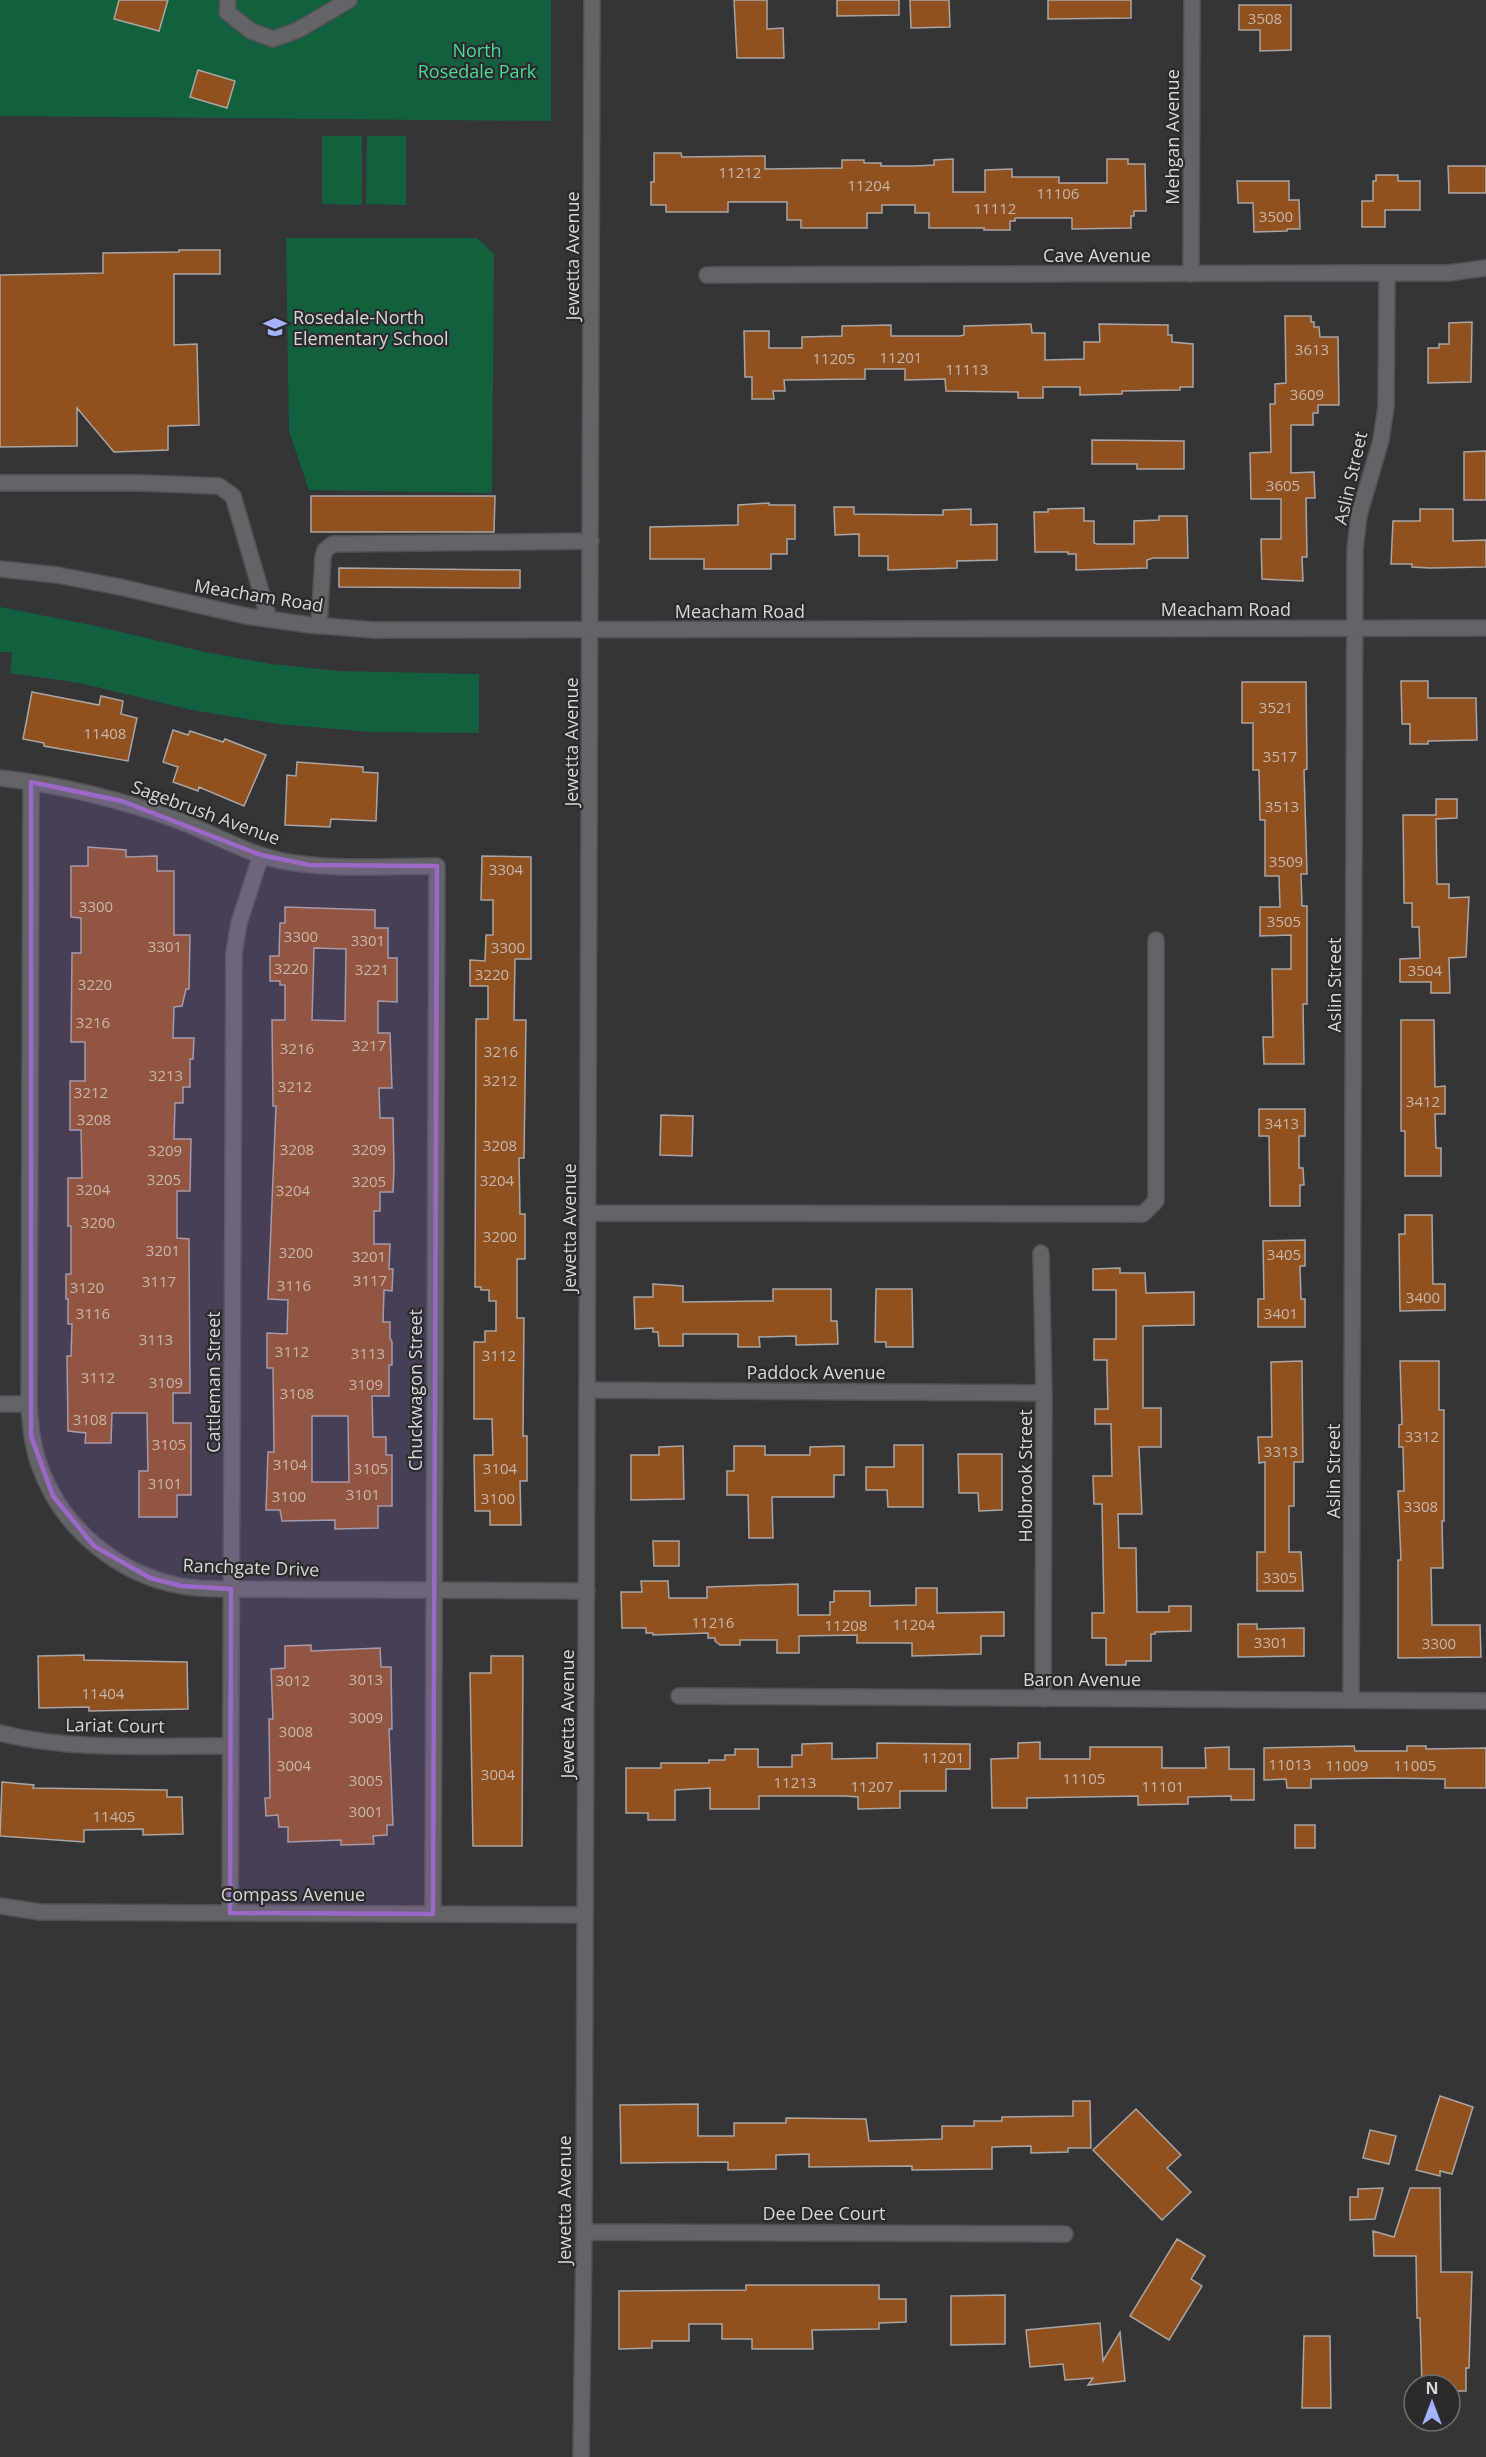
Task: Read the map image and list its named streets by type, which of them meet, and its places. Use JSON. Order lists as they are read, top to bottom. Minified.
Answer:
{"streets":{"street":["Mehgan Avenue","Cave Avenue","Jewetta Avenue","Aslin Street","Meacham Road","Sagebrush Avenue","Paddock Avenue","Cattleman Street","Chuckwagon Street","Holbrook Street","Ranchgate Drive","Baron Avenue","Lariat Court","Compass Avenue","Dee Dee Court"]},"crossings":[["Mehgan Avenue","Cave Avenue"],["Cave Avenue","Aslin Street"],["Jewetta Avenue","Meacham Road"],["Jewetta Avenue","Paddock Avenue"],["Jewetta Avenue","Ranchgate Drive"],["Jewetta Avenue","Compass Avenue"],["Jewetta Avenue","Dee Dee Court"],["Aslin Street","Meacham Road"],["Aslin Street","Baron Avenue"],["Sagebrush Avenue","Cattleman Street"],["Sagebrush Avenue","Chuckwagon Street"],["Sagebrush Avenue","Ranchgate Drive"],["Paddock Avenue","Holbrook Street"],["Cattleman Street","Ranchgate Drive"],["Cattleman Street","Lariat Court"],["Cattleman Street","Compass Avenue"],["Chuckwagon Street","Ranchgate Drive"],["Chuckwagon Street","Compass Avenue"],["Holbrook Street","Baron Avenue"]],"parks":["North Rosedale Park"],"places":{"school or university":["Rosedale-North Elementary School"]},"house_numbers":["3508","11212","11204","11106","11112","3500","3613","11201","11205","11113","3609","3605","3521","11408","3517","3513","3509","3304","3300","3505","3300","3301","3301","3300","3220","3221","3504","3220","3220","3216","3217","3216","3216","3213","3212","3212","3212","3412","3208","3413","3208","3208","3209","3209","3205","3204","3205","3204","3204","3200","3200","3201","3200","3405","3201","3117","3117","3116","3120","3400","3116","3401","3113","3112","3113","3112","3112","3109","3109","3108","3108","3312","3105","3313","3104","3105","3104","3101","3101","3100","3100","3308","3305","11216","11204","11208","3301","3300","3013","3012","11404","3009","3008","11201","11013","3004","11009","11005","3004","11105","3005","11213","11207","11101","3001","11405"],"north":"top"}
